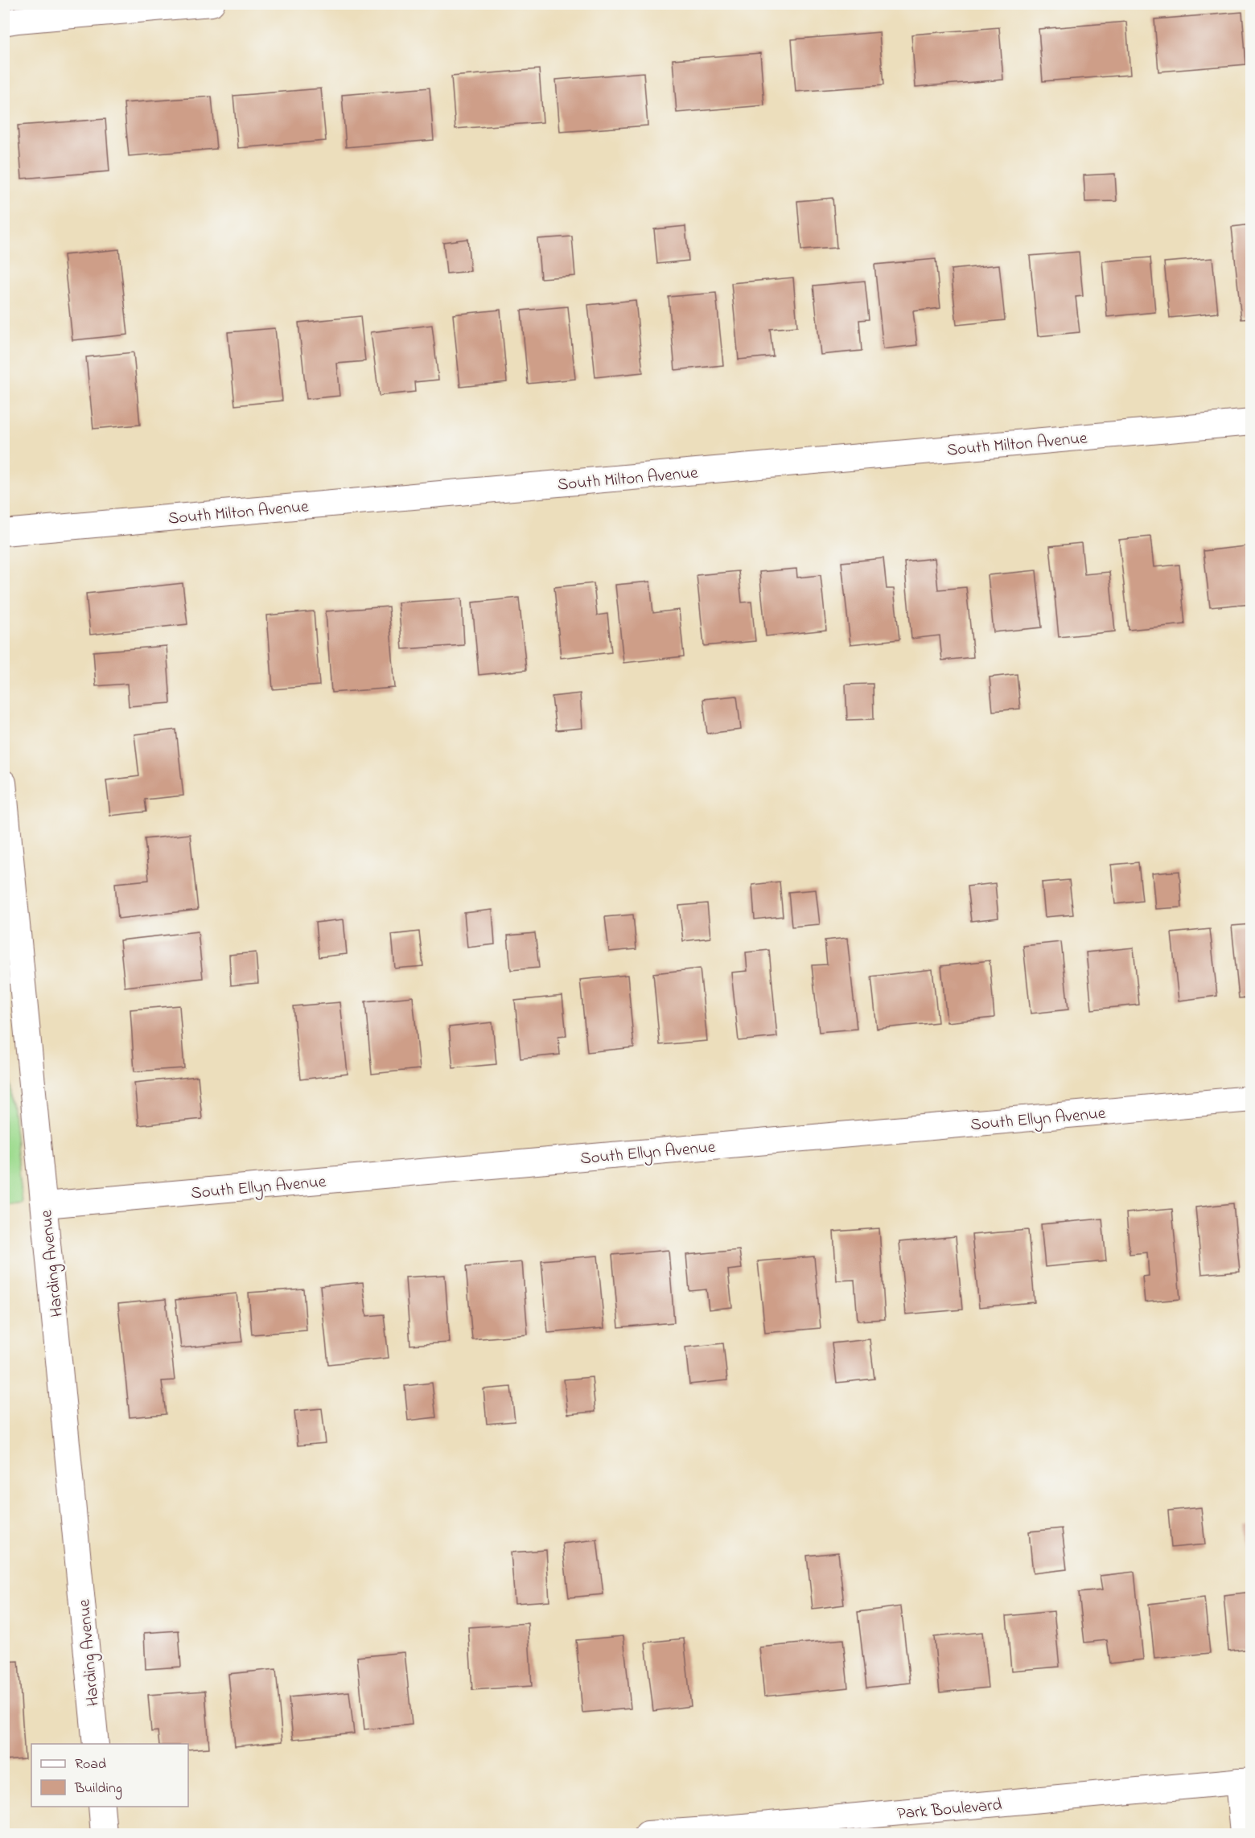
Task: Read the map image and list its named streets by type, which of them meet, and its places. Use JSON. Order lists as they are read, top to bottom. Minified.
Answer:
{"streets":{"street":["South Milton Avenue","South Ellyn Avenue","Harding Avenue","Park Boulevard"]},"crossings":[["South Ellyn Avenue","Harding Avenue"]],"legend":["Road","Building"]}
